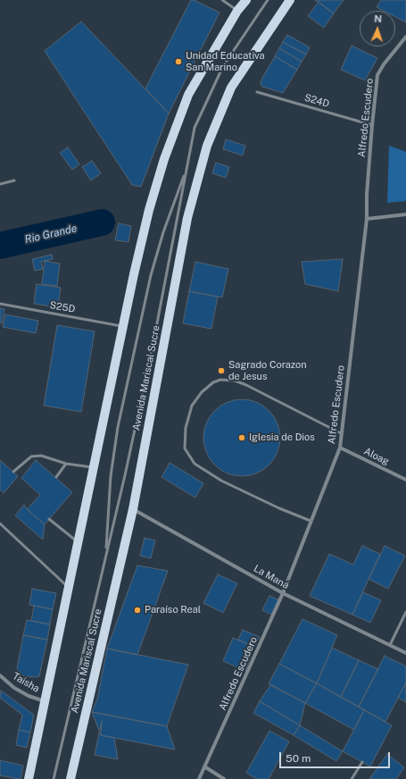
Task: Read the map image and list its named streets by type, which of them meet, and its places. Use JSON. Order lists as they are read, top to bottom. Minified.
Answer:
{"streets":{"main road":["Avenida Mariscal Sucre"],"street":["Alfredo Escudero","Aloag","La Maná","Taisha"],"lane":["S24D","S25D"]},"crossings":[["S24D","Alfredo Escudero"],["Alfredo Escudero","Aloag"],["Alfredo Escudero","La Maná"],["Avenida Mariscal Sucre","La Maná"]],"water":["Rio Grande"],"places":["Unidad Educativa San Marino","Sagrado Corazon de Jesus","Iglesia de Dios","Paraíso Real"],"scale_bar":"50 m","north":"top"}
